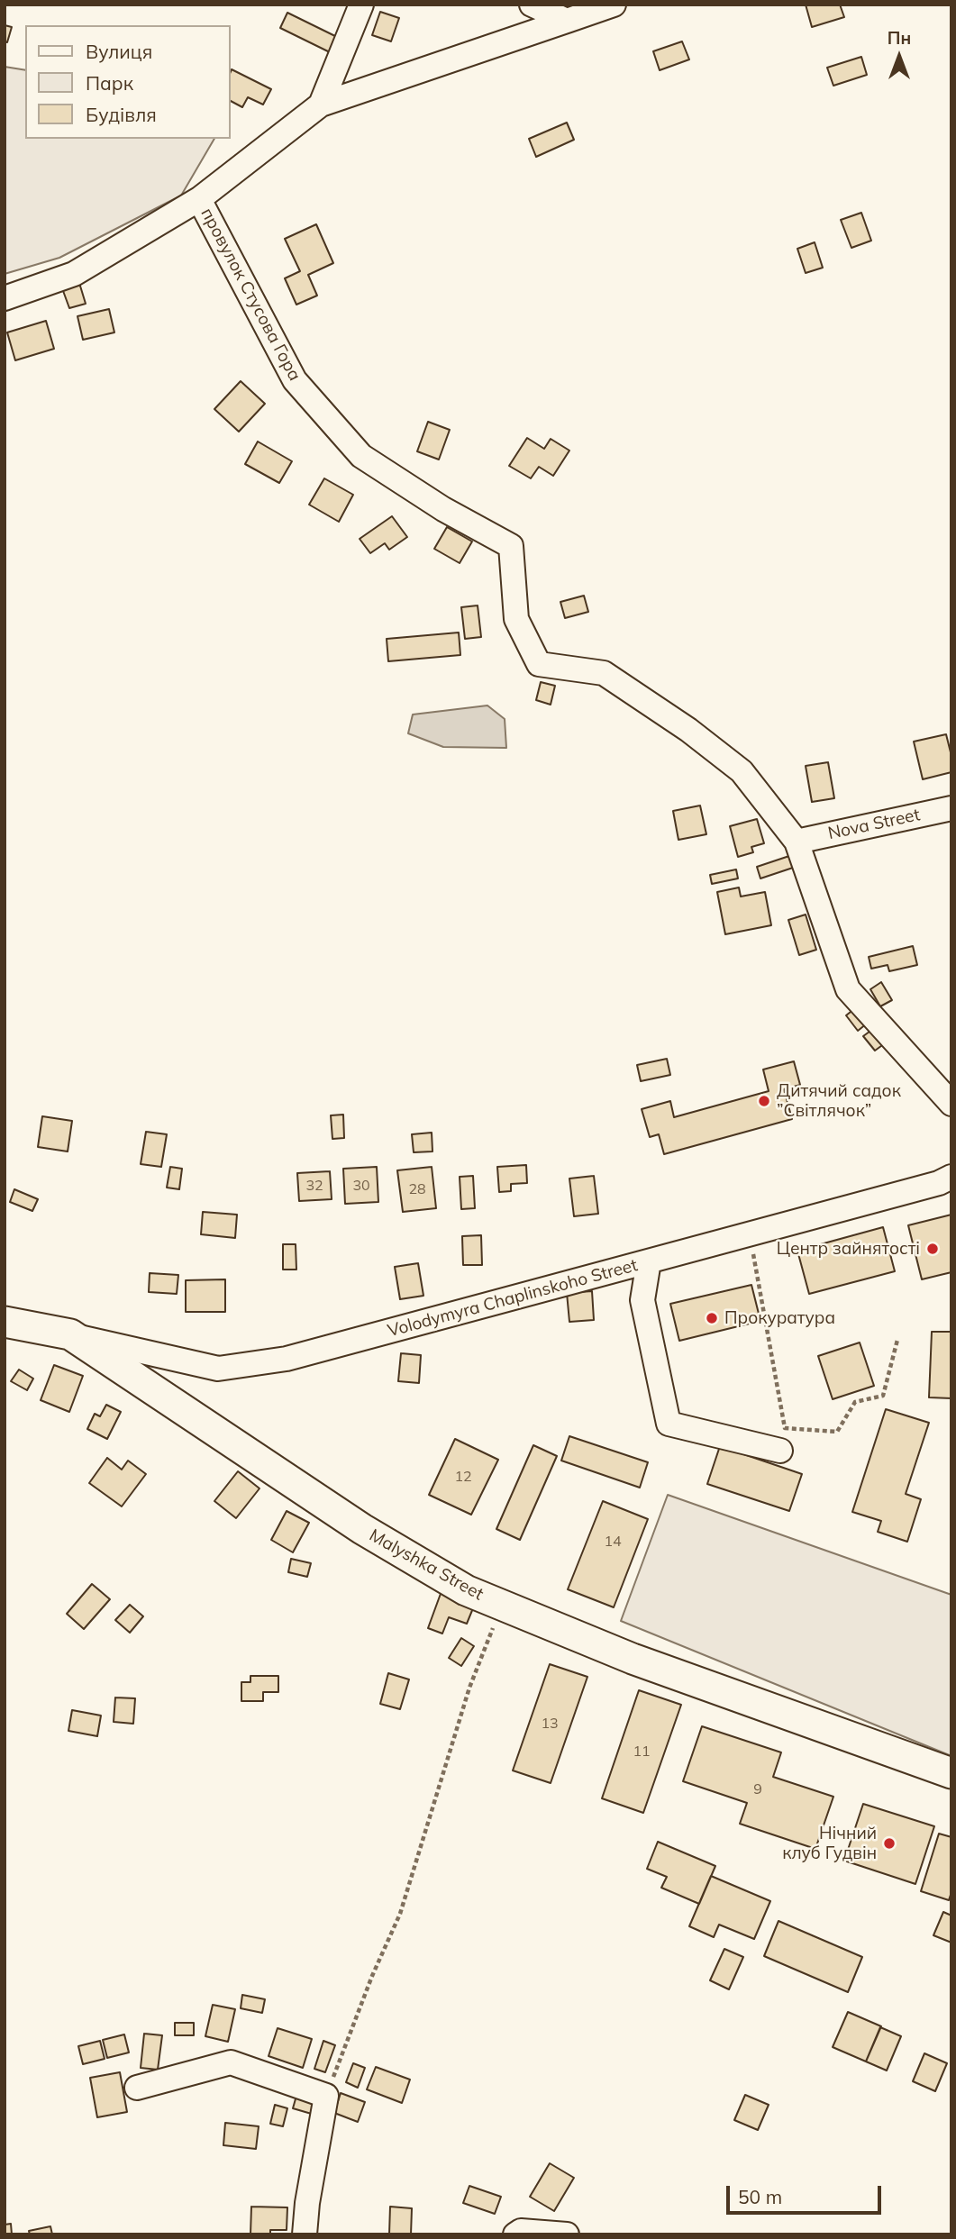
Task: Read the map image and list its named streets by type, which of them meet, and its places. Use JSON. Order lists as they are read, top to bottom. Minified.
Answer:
{"streets":{"main road":["Malyshka Street"],"street":["провулок Стусова Гора","Nova Street","Volodymyra Chaplinskoho Street"]},"crossings":[["провулок Стусова Гора","Nova Street"],["Volodymyra Chaplinskoho Street","Malyshka Street"]],"places":["Дитячий садок ”Світлячок”","Центр зайнятості","Прокуратура","Нічний клуб Гудвін"],"house_numbers":["32","30","28","12","14","13","11","9"],"legend":["Вулиця","Парк","Будівля"],"scale_bar":"50 m","north":"top"}
